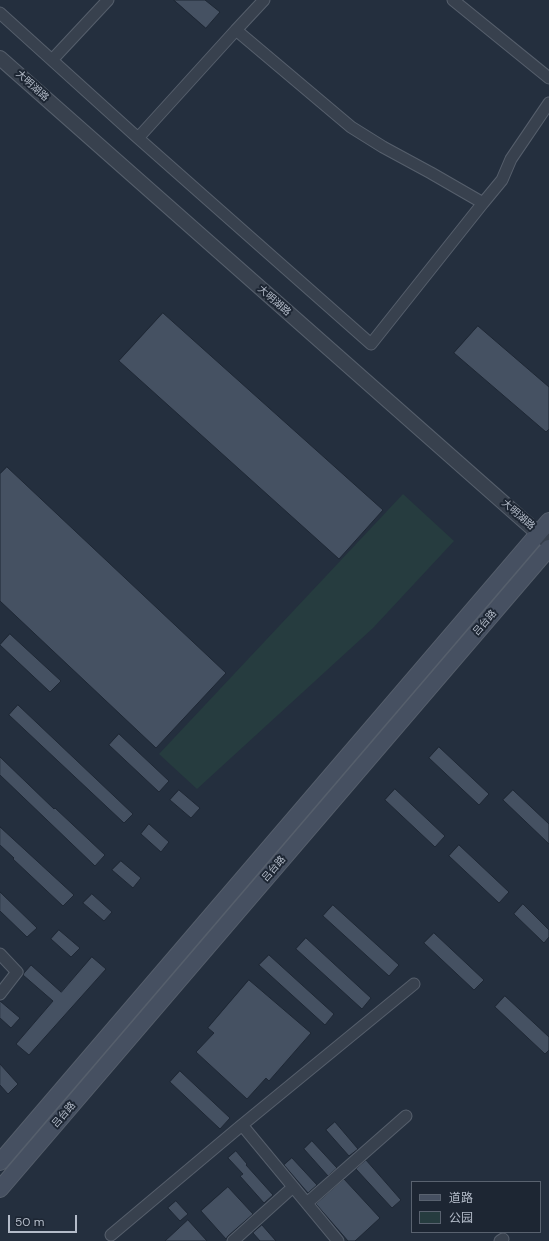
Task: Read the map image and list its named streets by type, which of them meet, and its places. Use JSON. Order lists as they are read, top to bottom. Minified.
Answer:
{"streets":{"main road":["吕台路"],"street":["大明湖路"]},"crossings":[["大明湖路","吕台路"]],"legend":["道路","公园"],"scale_bar":"50 m"}
